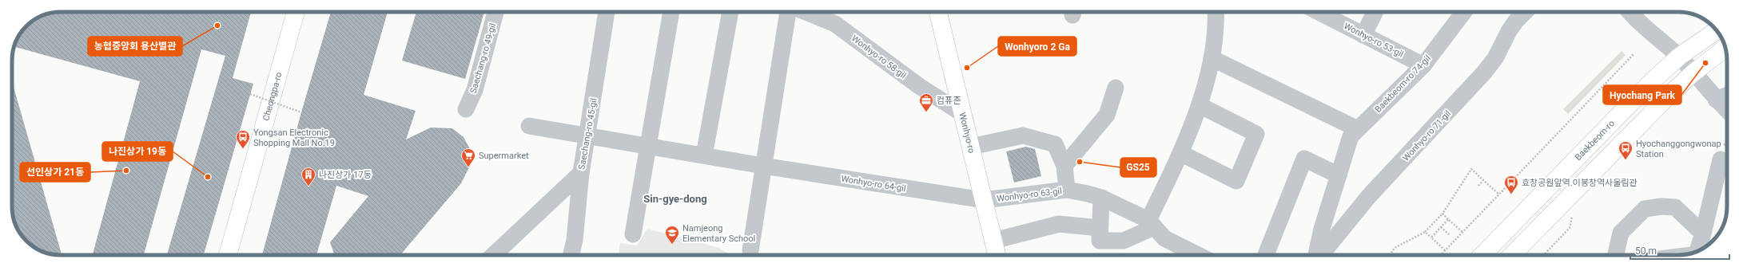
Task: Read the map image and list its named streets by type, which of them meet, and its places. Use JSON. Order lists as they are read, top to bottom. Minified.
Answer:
{"streets":{"main road":["Cheongpa-ro","Wonhyo-ro","Baekbeom-ro"],"street":["Wonhyo-ro 53-gil","Wonhyo-ro 58-gil","Saechang-ro 49-gil","Baekbeom-ro 74-gil","Saechang-ro 45-gil","Wonhyo-ro 71-gil","Wonhyo-ro 64-gil","Wonhyo-ro 63-gil"]},"crossings":[["Wonhyo-ro 53-gil","Baekbeom-ro 74-gil"],["Wonhyo-ro 58-gil","Wonhyo-ro"],["Wonhyo-ro","Wonhyo-ro 64-gil"],["Wonhyo-ro","Wonhyo-ro 63-gil"],["Saechang-ro 45-gil","Wonhyo-ro 64-gil"],["Wonhyo-ro 64-gil","Wonhyo-ro 63-gil"]],"districts":["Sin-gye-dong"],"places":{"other":["농협중앙회 용산별관","Hyochang Park","Wonhyoro 2 Ga","GS25","선인상가 21동","나진상가 19동"],"office":["컴퓨존"],"bus stop":["Yongsan Electronic Shopping Mall No.19","Hyochanggongwonap Station","효창공원앞역.이봉창역사울림관"],"supermarket":["Supermarket"],"building":["나진상가 17동"],"school or university":["Namjeong Elementary School"]},"scale_bar":"50 m"}
